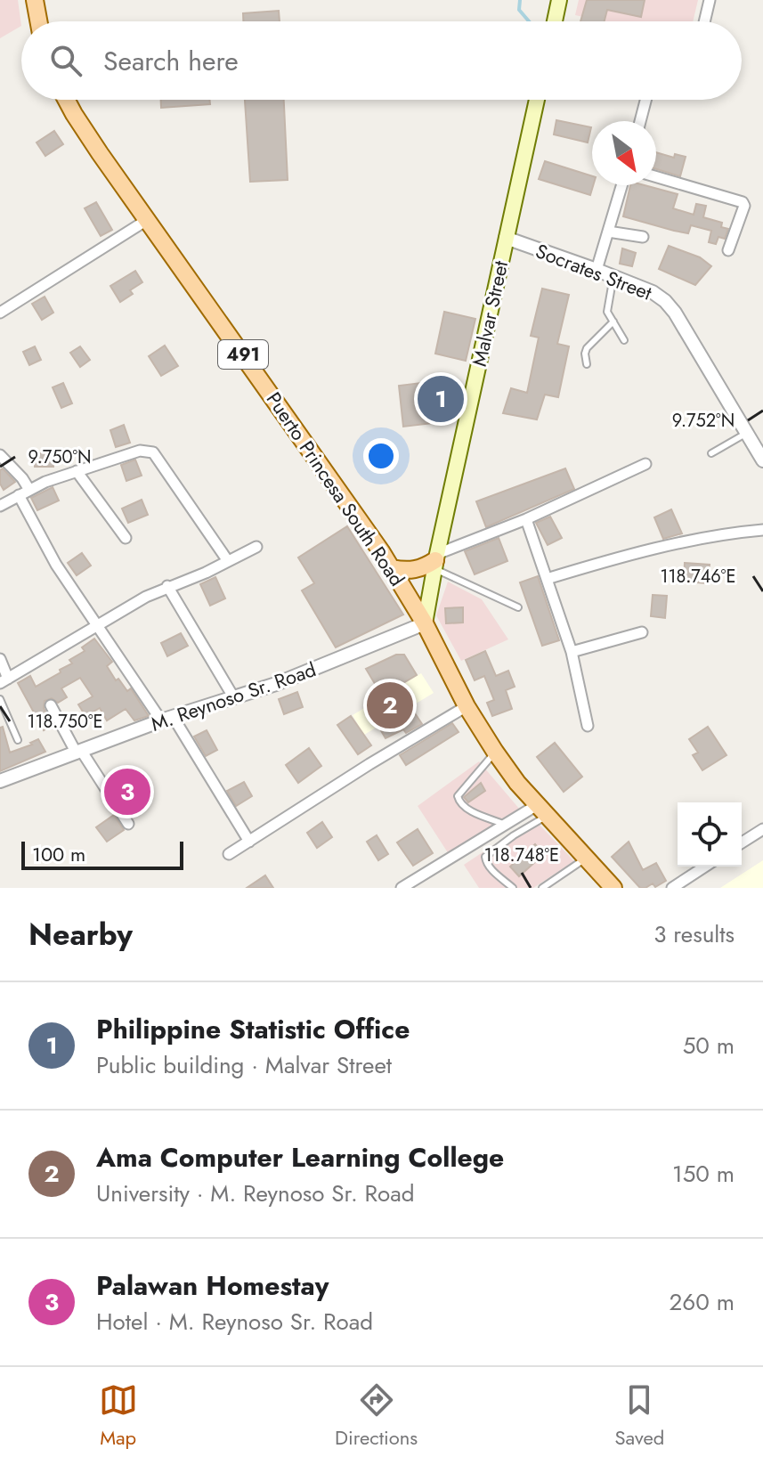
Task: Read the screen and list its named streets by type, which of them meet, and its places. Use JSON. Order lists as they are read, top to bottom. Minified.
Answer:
{"streets":{"main road":["Malvar Street","491","Puerto Princesa South Road"],"street":["Socrates Street","M. Reynoso Sr. Road"]},"crossings":[["Socrates Street","Malvar Street"],["Malvar Street","Puerto Princesa South Road"],["Malvar Street","M. Reynoso Sr. Road"],["Puerto Princesa South Road","M. Reynoso Sr. Road"]],"scale_bar":"100 m","north":"bottom right","page":{"search":"Search here","pins":["1","2","3"],"scale":"100 m","heading":["Nearby","3 results"],"list":[{"mark":"1","name":"Philippine Statistic Office","note":"Public building · Malvar Street","value":"50 m"},{"mark":"2","name":"Ama Computer Learning College","note":"University · M. Reynoso Sr. Road","value":"150 m"},{"mark":"3","name":"Palawan Homestay","note":"Hotel · M. Reynoso Sr. Road","value":"260 m"}],"nav":["Map","Directions","Saved"]},"coordinates":["9.752°N","9.750°N","118.746°E","118.750°E","118.748°E"]}
